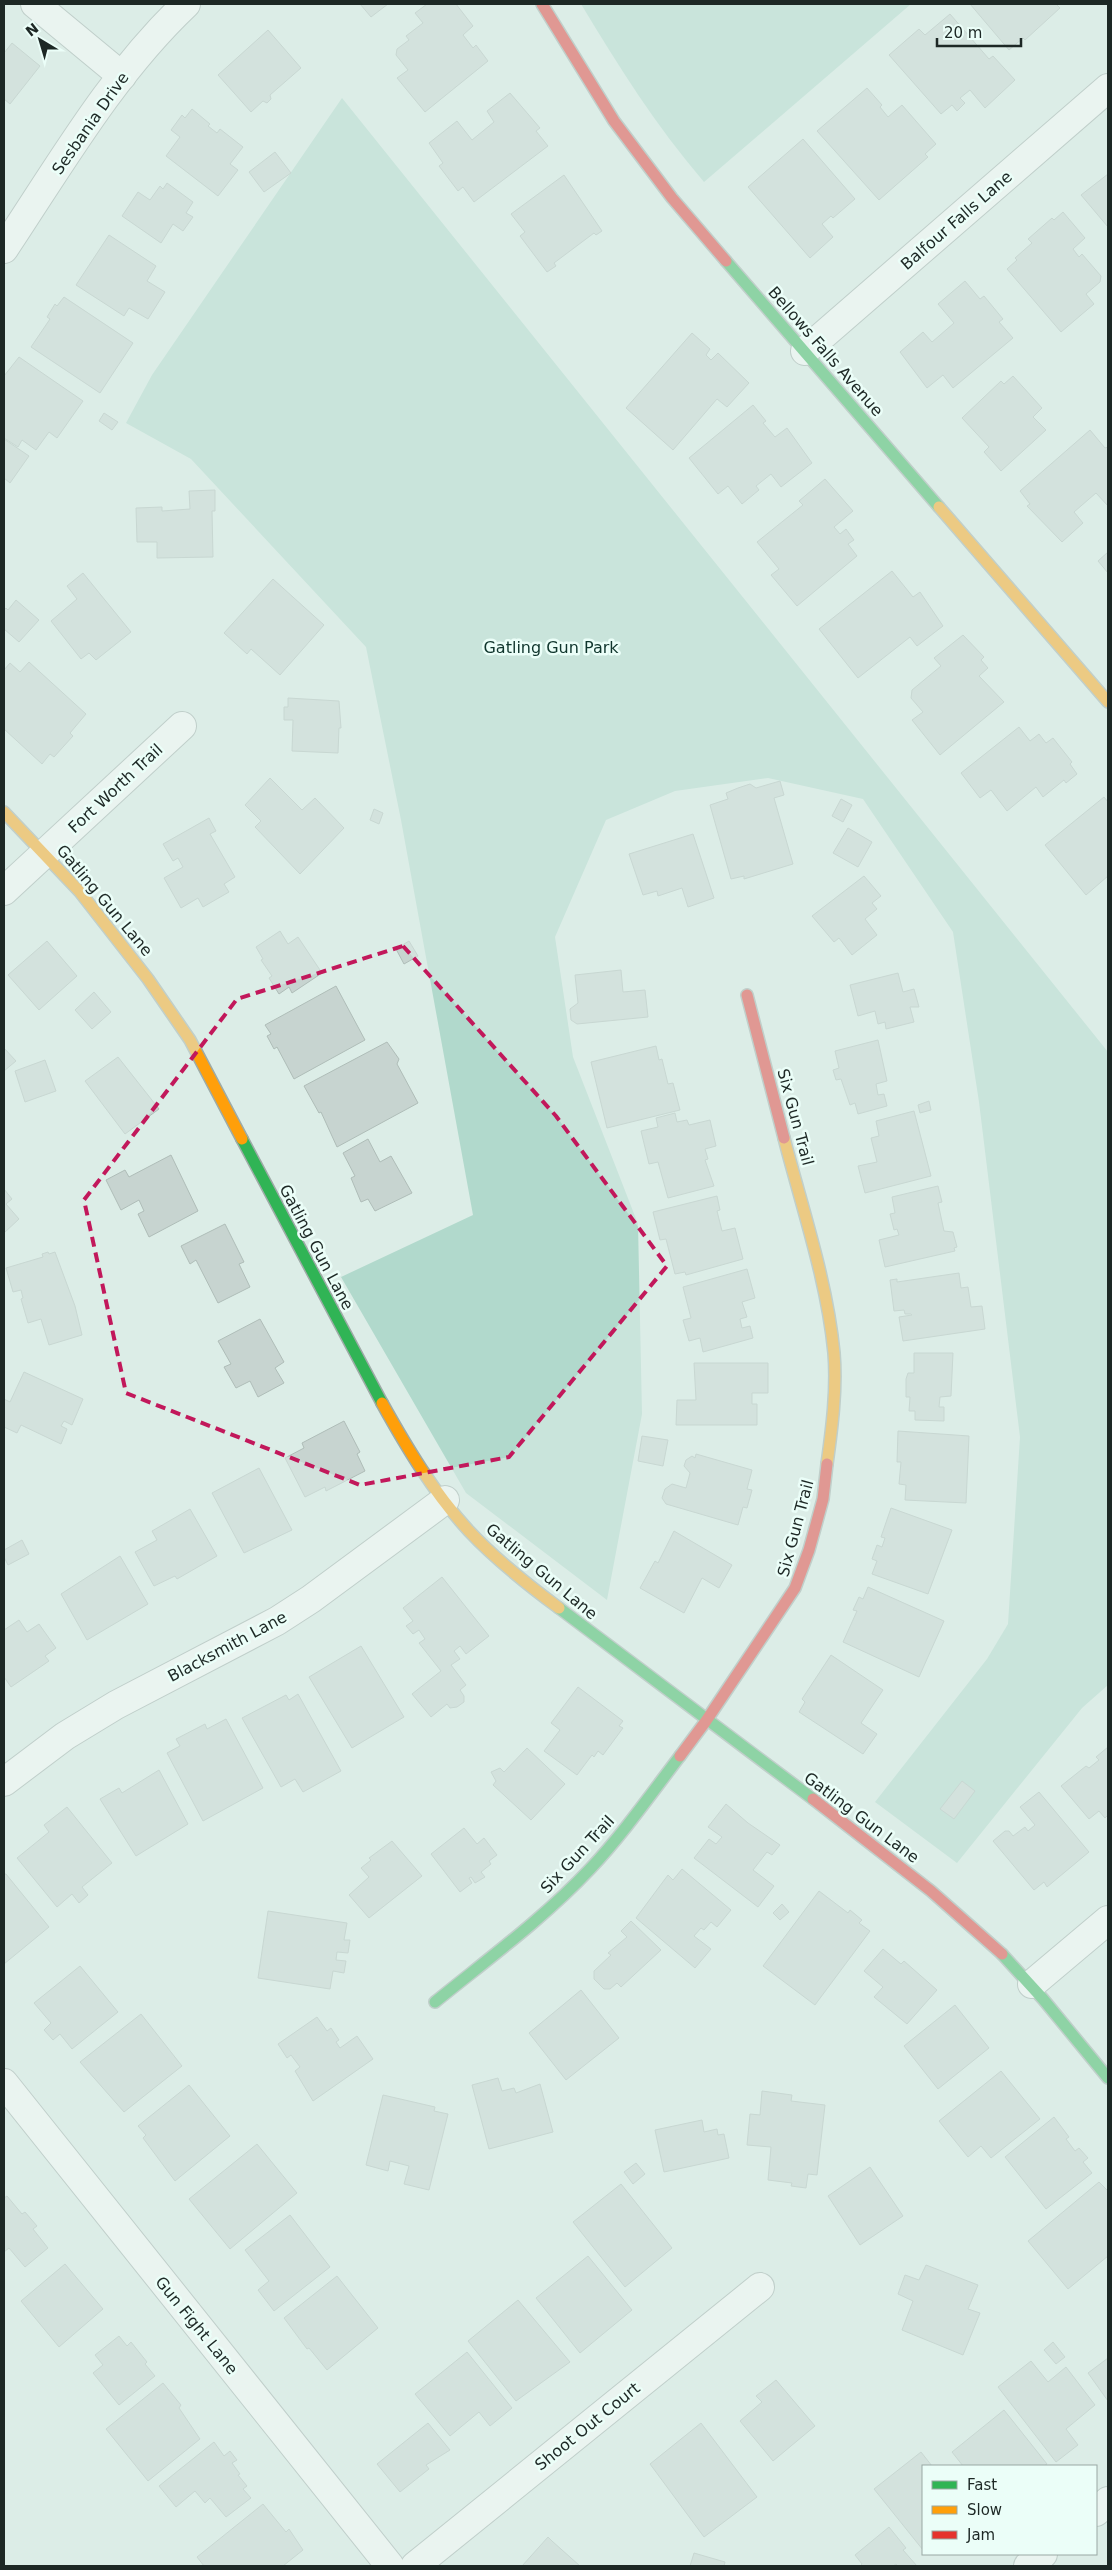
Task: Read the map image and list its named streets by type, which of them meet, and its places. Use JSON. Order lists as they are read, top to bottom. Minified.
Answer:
{"streets":{"street":["Sesbania Drive","Balfour Falls Lane","Bellows Falls Avenue","Fort Worth Trail","Gatling Gun Lane","Six Gun Trail","Blacksmith Lane","Gun Fight Lane","Shoot Out Court"]},"crossings":[["Balfour Falls Lane","Bellows Falls Avenue"],["Fort Worth Trail","Gatling Gun Lane"],["Gatling Gun Lane","Six Gun Trail"],["Gatling Gun Lane","Blacksmith Lane"]],"parks":["Gatling Gun Park"],"legend":["Fast","Slow","Jam"],"scale_bar":"20 m","north":"top left"}
